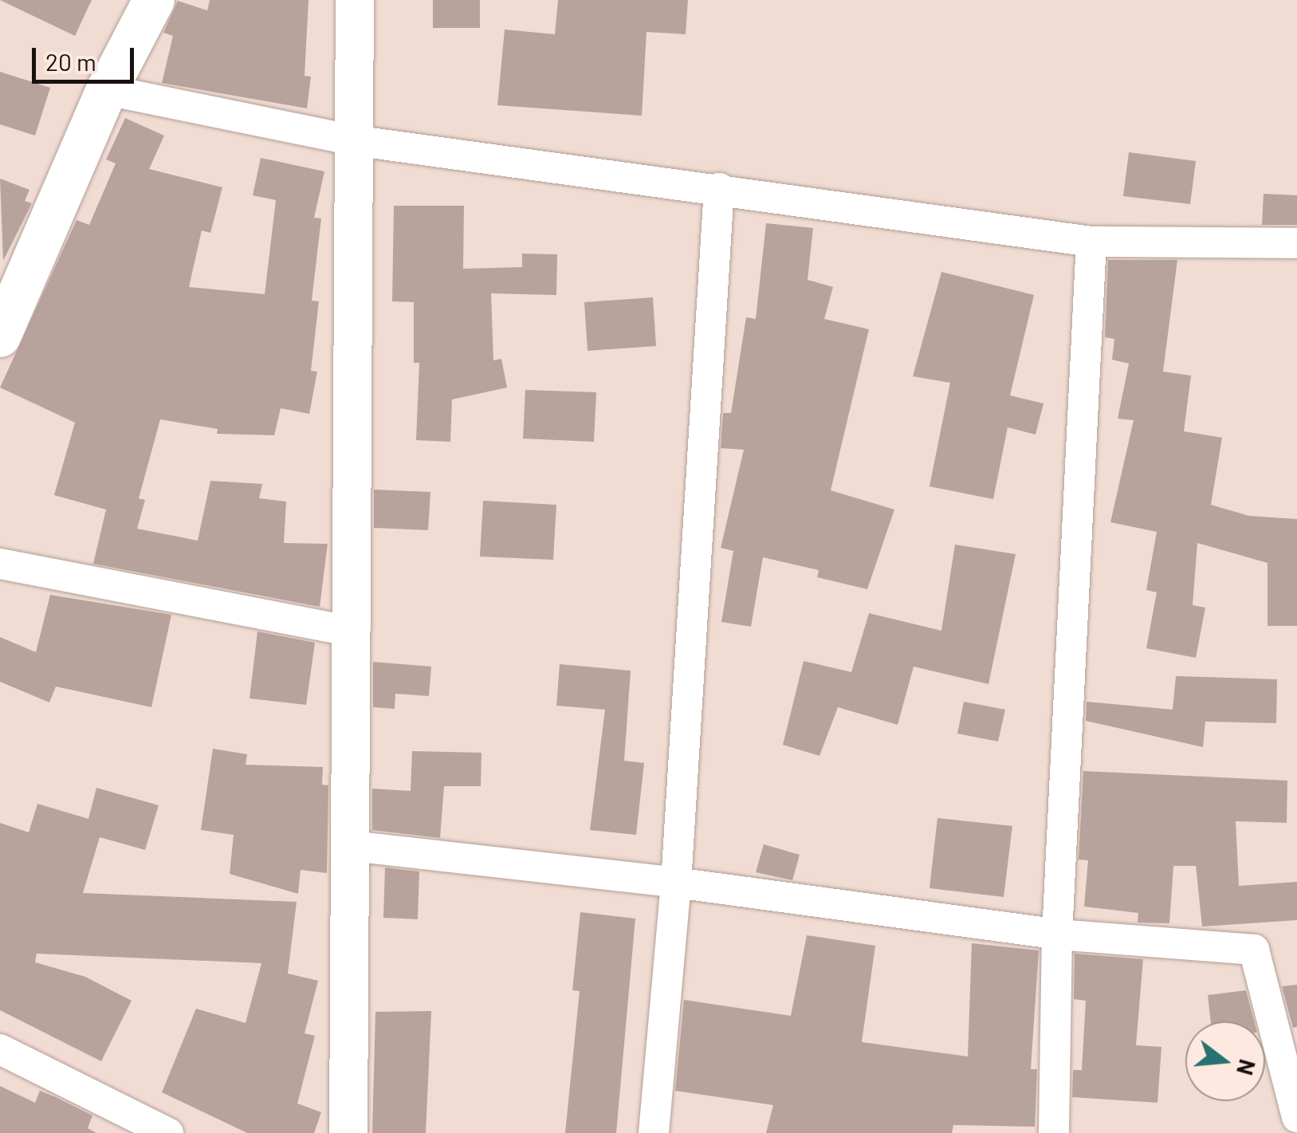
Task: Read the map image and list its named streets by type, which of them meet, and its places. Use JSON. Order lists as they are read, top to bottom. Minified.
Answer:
{"scale_bar":"20 m","north":"right"}
